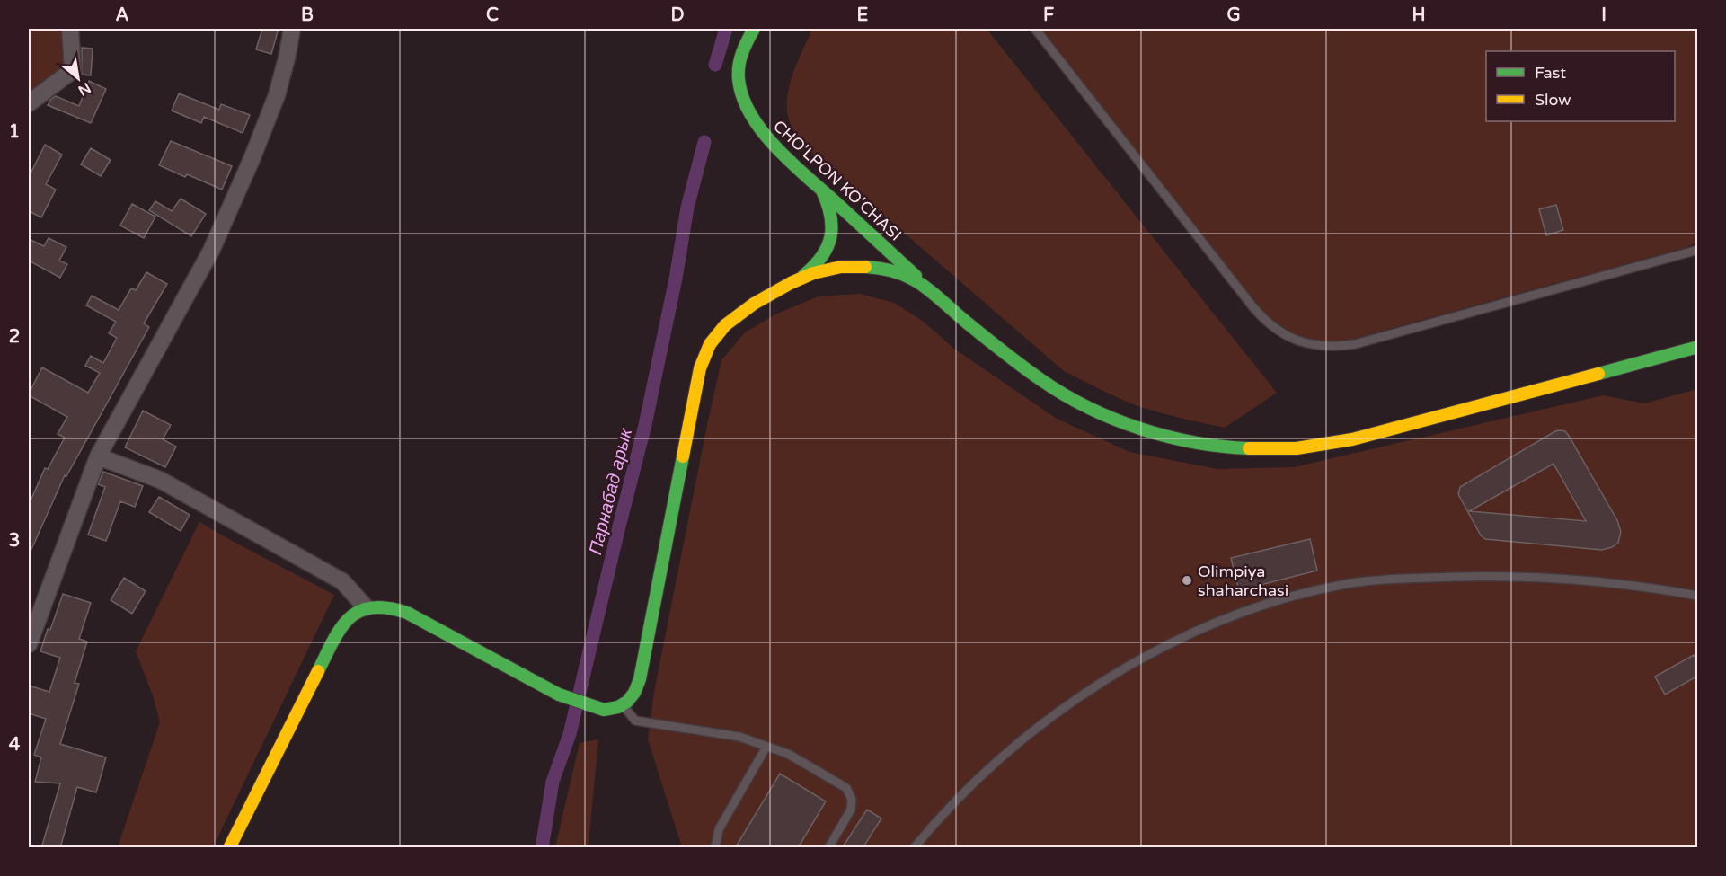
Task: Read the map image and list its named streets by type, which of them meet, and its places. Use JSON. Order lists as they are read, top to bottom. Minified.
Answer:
{"streets":{"main road":["CHO'LPON KO'CHASI"]},"water":["Парнабад арык"],"places":["Olimpiya shaharchasi"],"legend":["Fast","Slow"],"north":"bottom right","grid":{"columns":["A","B","C","D","E","F","G","H","I"],"rows":["1","2","3","4"]}}
